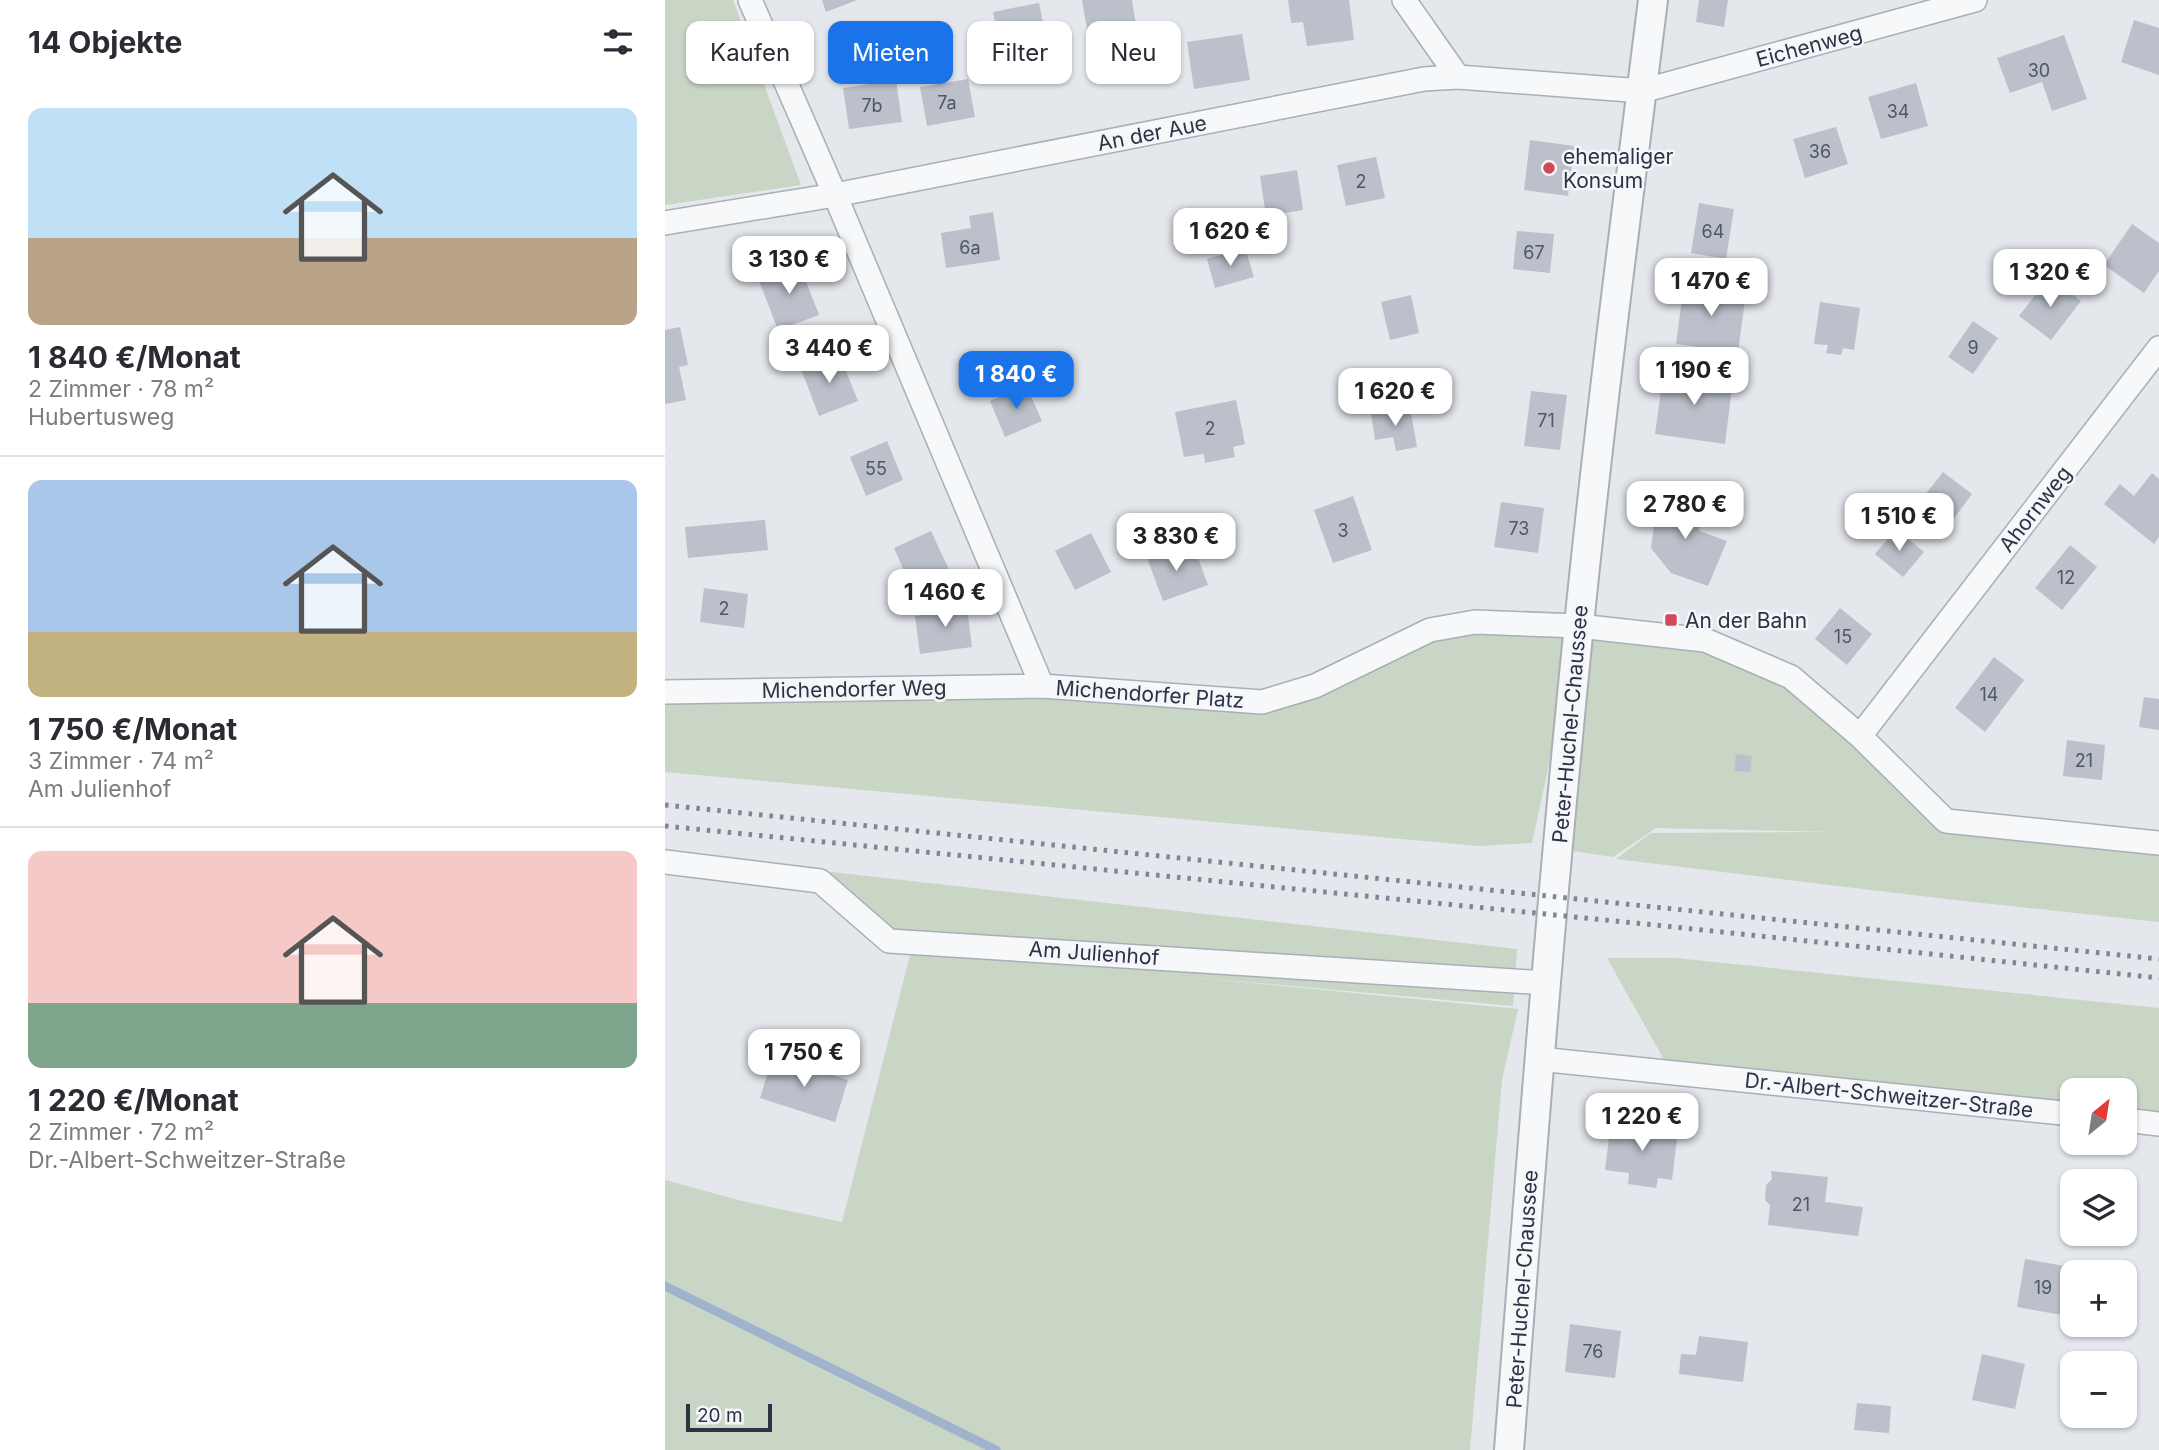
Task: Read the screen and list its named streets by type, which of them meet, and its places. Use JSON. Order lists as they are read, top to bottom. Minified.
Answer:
{"streets":{"street":["Eichenweg","An der Aue","Ahornweg","Michendorfer Weg","Michendorfer Platz","Peter-Huchel-Chaussee","Am Julienhof","Dr.-Albert-Schweitzer-Straße"]},"crossings":[["Eichenweg","An der Aue"],["Eichenweg","Peter-Huchel-Chaussee"],["An der Aue","Peter-Huchel-Chaussee"],["Ahornweg","Michendorfer Platz"],["Michendorfer Weg","Michendorfer Platz"],["Michendorfer Platz","Peter-Huchel-Chaussee"],["Peter-Huchel-Chaussee","Am Julienhof"],["Peter-Huchel-Chaussee","Dr.-Albert-Schweitzer-Straße"]],"places":{"other":["ehemaliger Konsum"],"transit":["An der Bahn"]},"house_numbers":["30","7a","7b","34","36","2","64","6a","67","9","71","2","55","73","3","12","2","15","14","21","21","19","76"],"scale_bar":"20 m","north":"top right","page":{"heading":"14 Objekte","chip":["Kaufen","Mieten","Filter","Neu"],"list":[{"name":"1 840 €/Monat","note":"2 Zimmer · 78 m² · Hubertusweg"},{"name":"1 750 €/Monat","note":"3 Zimmer · 74 m² · Am Julienhof"},{"name":"1 220 €/Monat","note":"2 Zimmer · 72 m² · Dr.-Albert-Schweitzer-Straße"}],"price":["1 620 €","3 130 €","1 320 €","1 470 €","3 440 €","1 190 €","1 840 €","1 620 €","2 780 €","1 510 €","3 830 €","1 460 €","1 750 €","1 220 €"],"map_buttons":["+","−"],"scale":"20 m"}}
